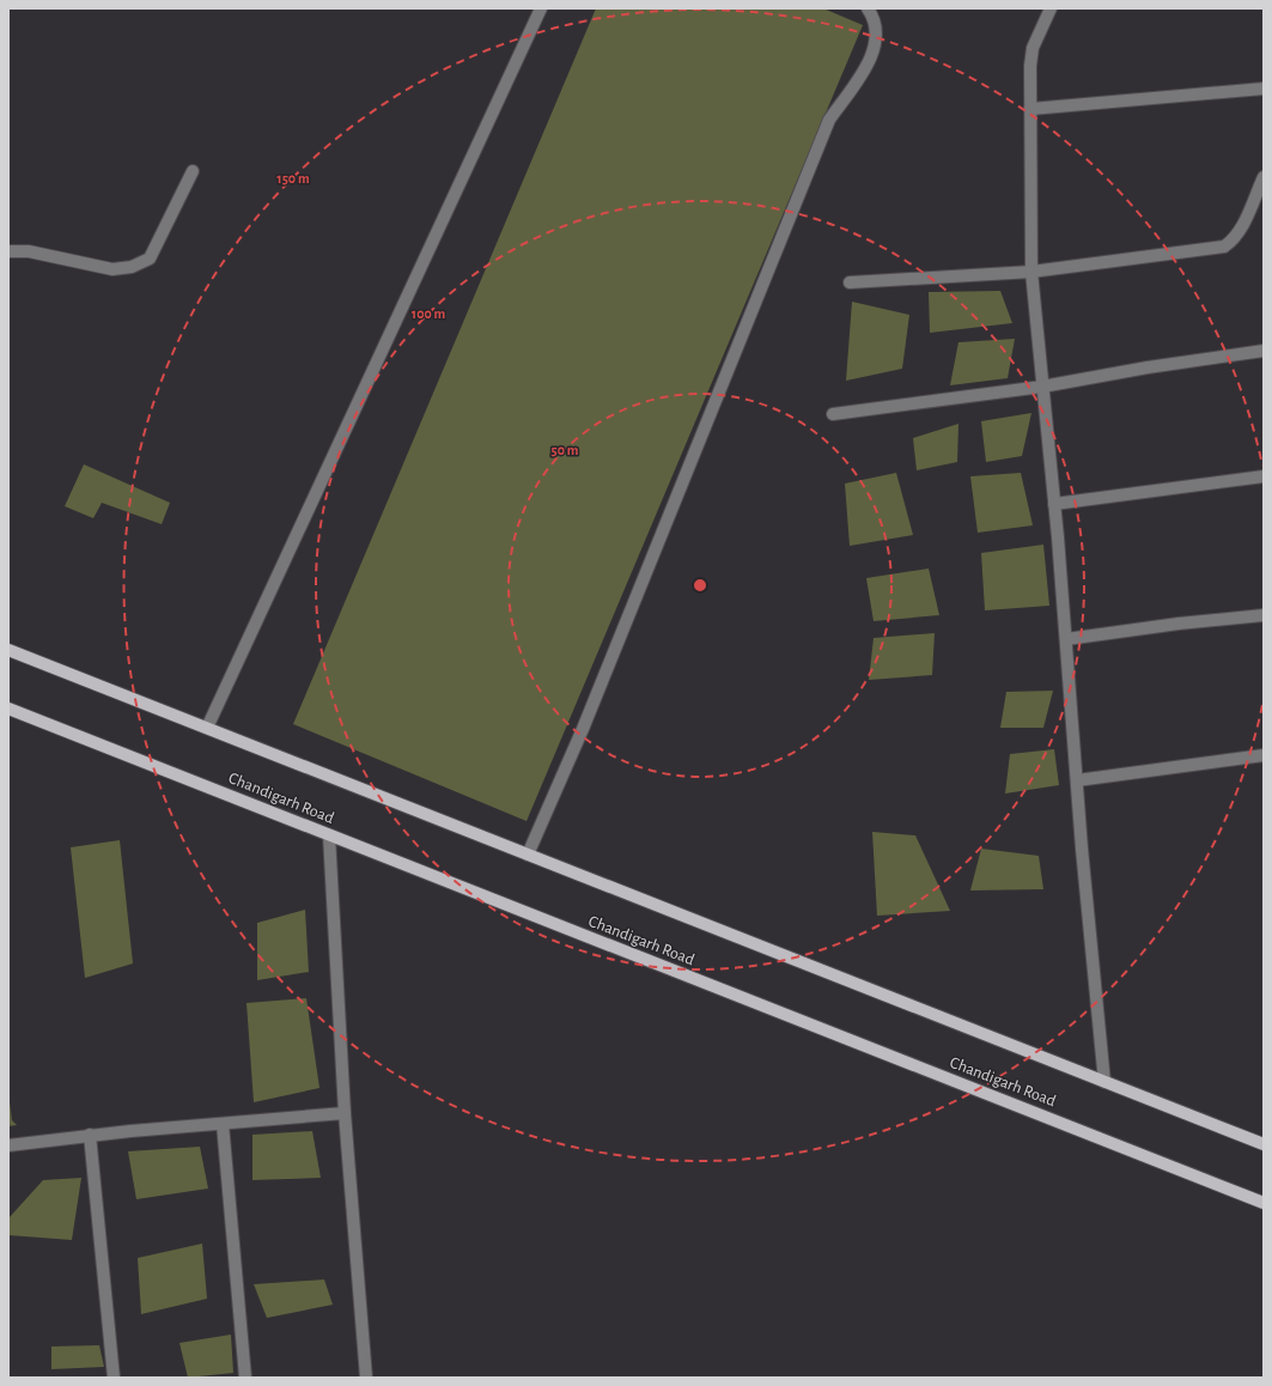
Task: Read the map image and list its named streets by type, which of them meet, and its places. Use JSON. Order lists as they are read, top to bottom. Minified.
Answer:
{"streets":{"main road":["Chandigarh Road"]},"rings":["150 m","100 m","50 m"]}
